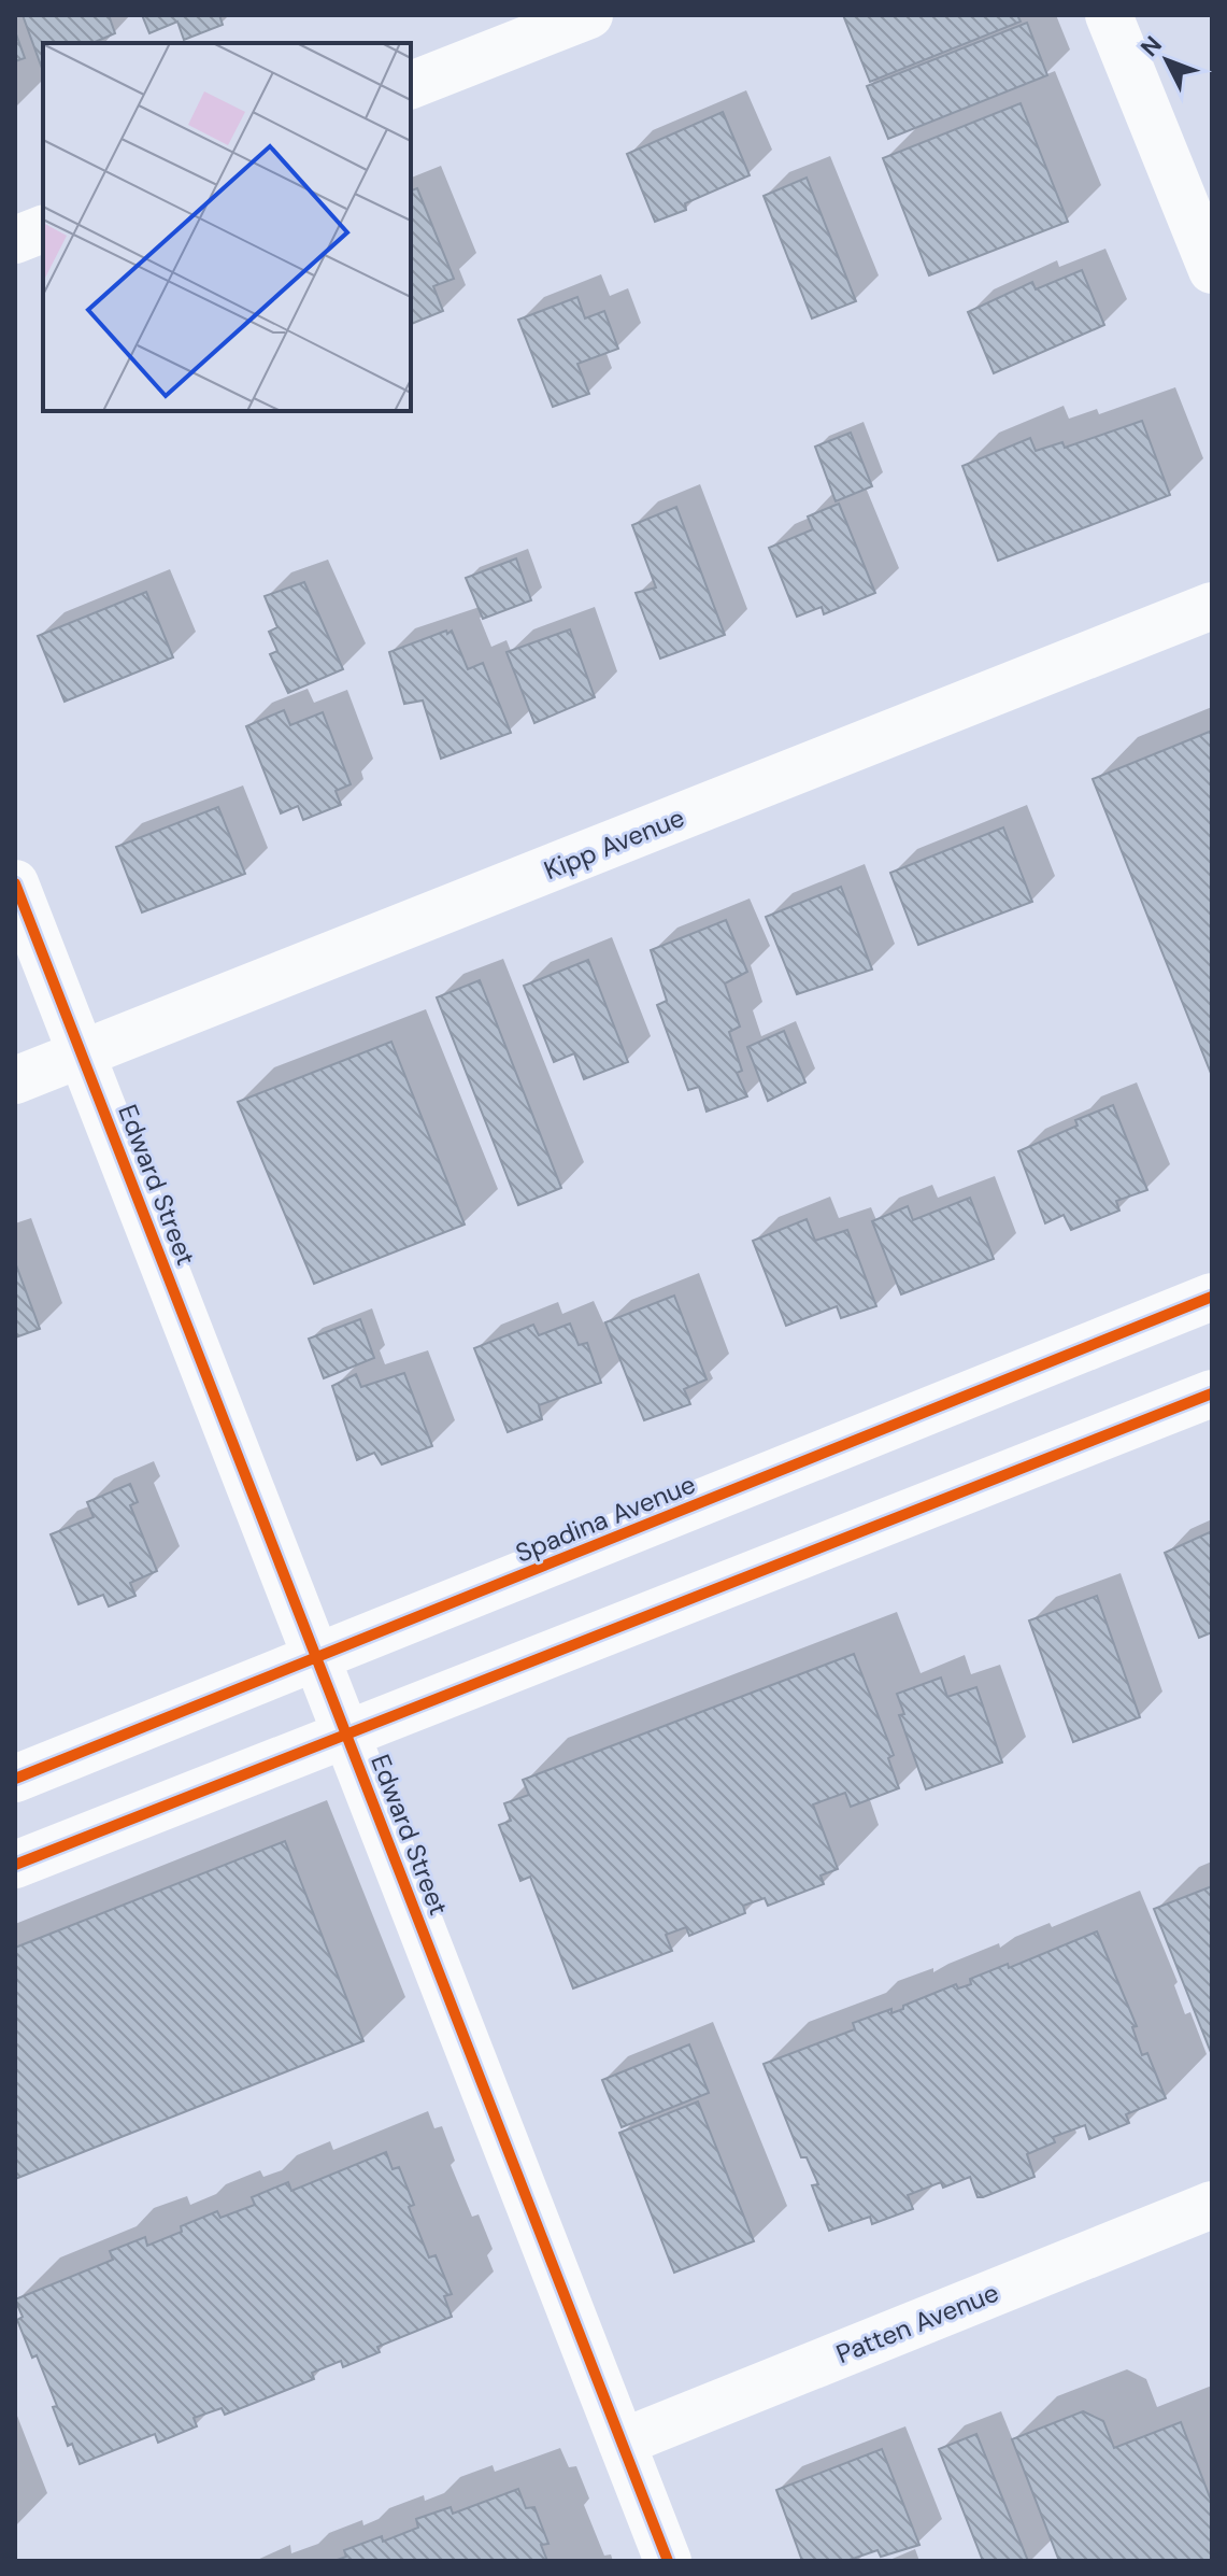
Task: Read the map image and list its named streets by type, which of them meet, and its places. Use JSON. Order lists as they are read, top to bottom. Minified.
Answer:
{"streets":{"street":["Kipp Avenue","Edward Street","Spadina Avenue","Patten Avenue"]},"crossings":[["Kipp Avenue","Edward Street"],["Edward Street","Spadina Avenue"],["Edward Street","Patten Avenue"]],"north":"top left"}
